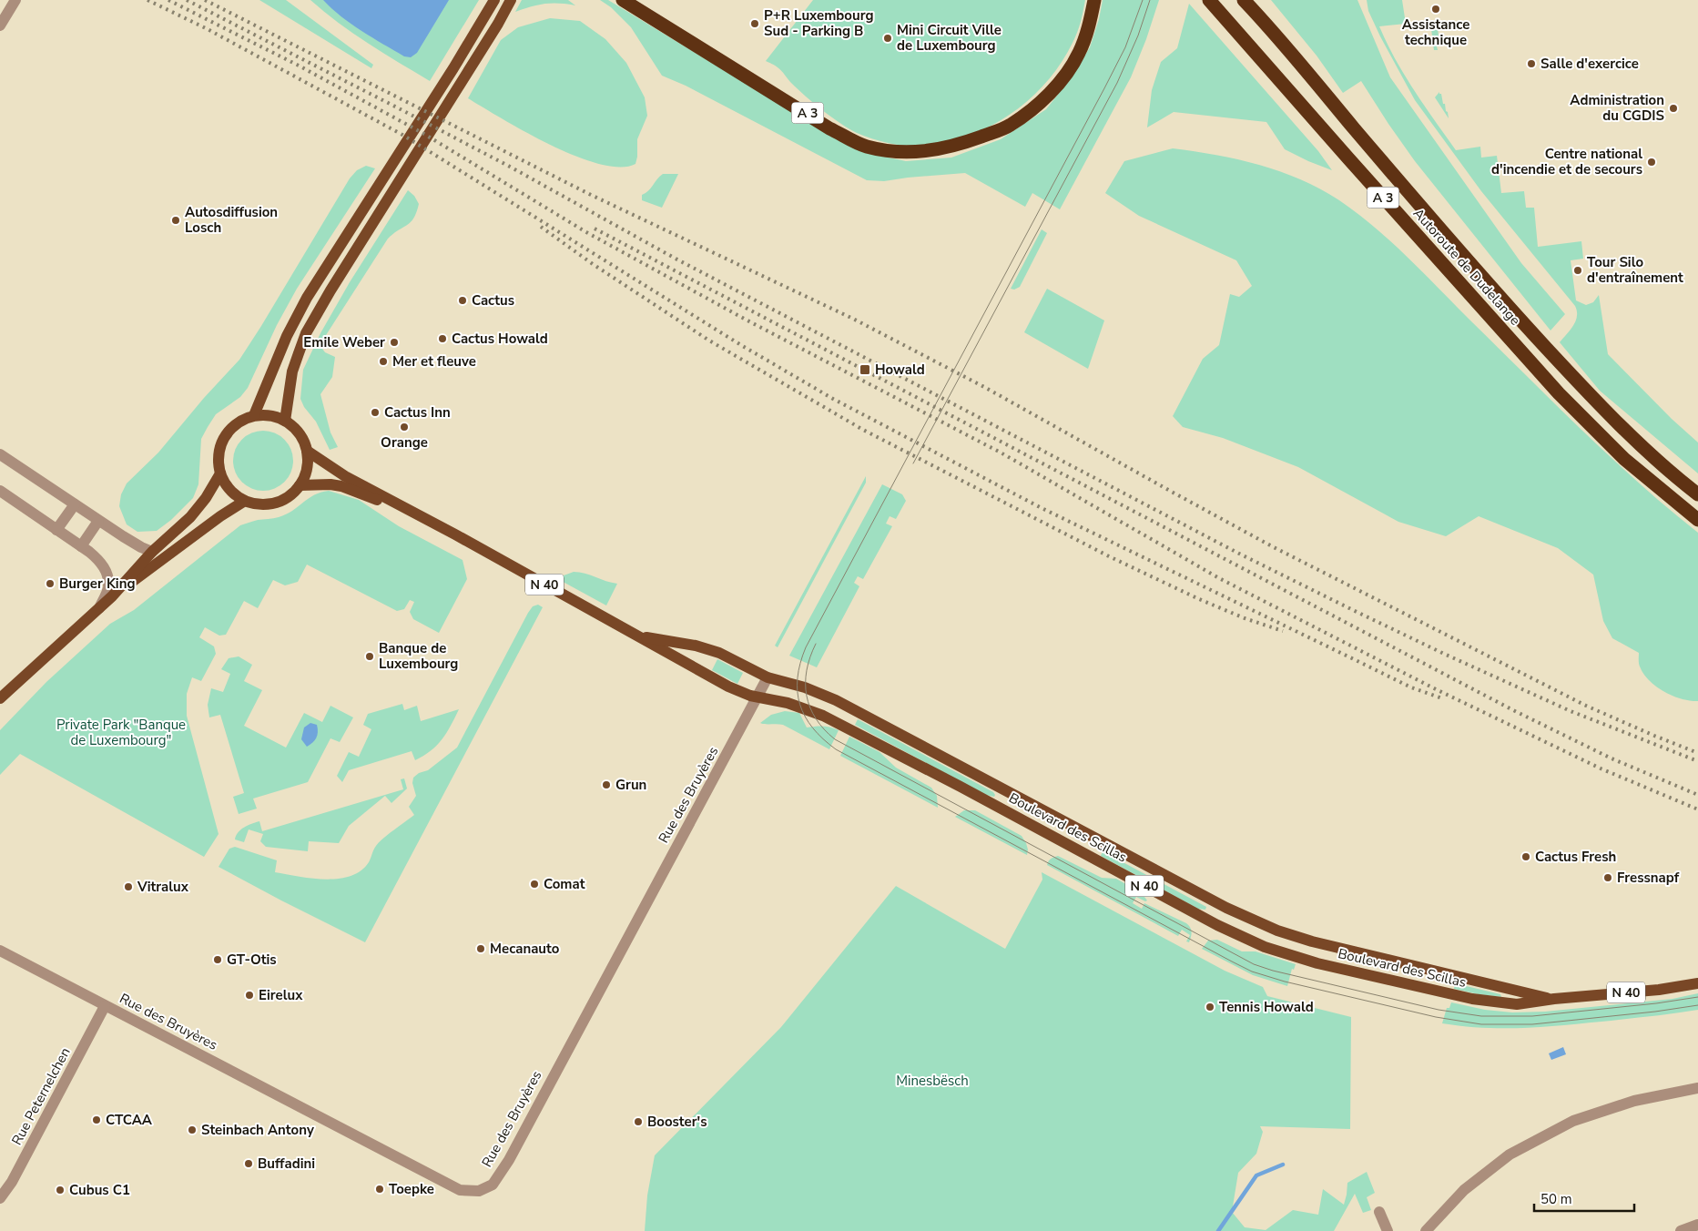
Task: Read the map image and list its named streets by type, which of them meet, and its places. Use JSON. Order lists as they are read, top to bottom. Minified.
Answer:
{"streets":{"highway":["A 3","Autoroute de Dudelange"],"main road":["N 40","Boulevard des Scillas"],"street":["Rue des Bruyères","Rue Peternelchen"]},"crossings":[["A 3","Autoroute de Dudelange"],["Rue des Bruyères","Boulevard des Scillas"],["Rue des Bruyères","Rue Peternelchen"]],"parks":["Private Park \"Banque de Luxembourg\"","Minesbësch"],"places":{"other":["Assistance technique","P+R Luxembourg Sud - Parking B","Mini Circuit Ville de Luxembourg","Salle d'exercice","Administration du CGDIS","Centre national d'incendie et de secours","Autosdiffusion Losch","Tour Silo d'entraînement","Cactus","Cactus Howald","Emile Weber","Mer et fleuve","Cactus Inn","Orange","Burger King","Banque de Luxembourg","Grun","Cactus Fresh","Fressnapf","Comat","Vitralux","Mecanauto","GT-Otis","Eirelux","Tennis Howald","CTCAA","Booster's","Steinbach Antony","Buffadini","Toepke","Cubus C1"],"transit":["Howald"]},"scale_bar":"50 m"}
